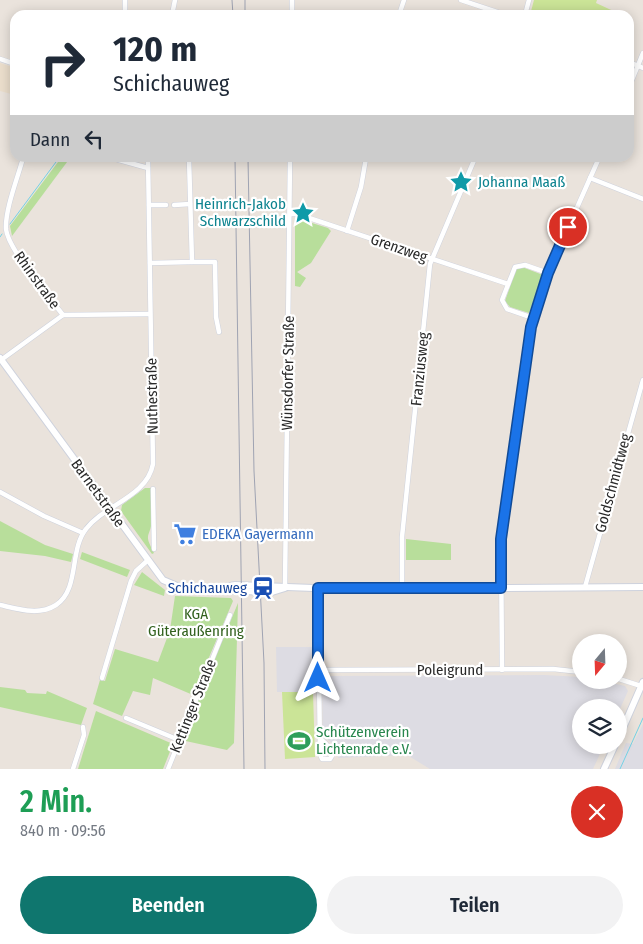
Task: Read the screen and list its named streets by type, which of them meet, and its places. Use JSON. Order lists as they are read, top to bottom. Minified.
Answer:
{"streets":{"street":["Grenzweg","Rhinstraße","Franziusweg","Wünsdorfer Straße","Nuthestraße","Goldschmidtweg","Barnetstraße","Poleigrund","Kettinger Straße"]},"crossings":[["Grenzweg","Franziusweg"],["Grenzweg","Wünsdorfer Straße"],["Wünsdorfer Straße","Barnetstraße"],["Nuthestraße","Barnetstraße"]],"parks":["KGA Güteraußenring"],"places":{"place":["Johanna Maaß","Heinrich-Jakob Schwarzschild"],"supermarket":["EDEKA Gayermann"],"station":["Schichauweg"],"sports":["Schützenverein Lichtenrade e.V."]},"north":"bottom","page":{"turn":["120 m","Schichauweg"],"then":"Dann","heading":["2 Min.","840 m · 09:56"],"buttons":["Beenden","Teilen"]}}
